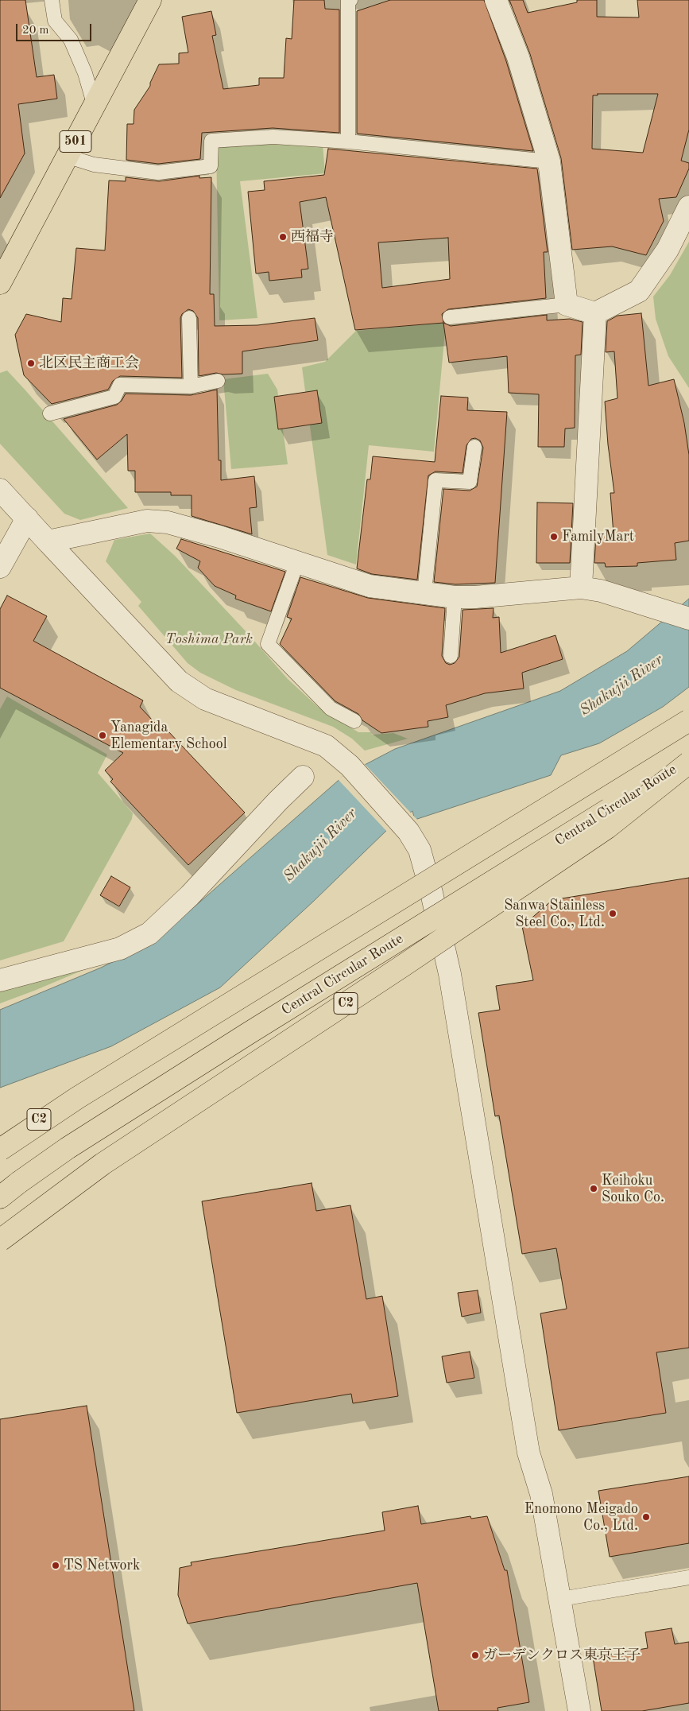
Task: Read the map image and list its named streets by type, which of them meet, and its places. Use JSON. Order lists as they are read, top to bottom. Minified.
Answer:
{"streets":{"main road":["501","Central Circular Route","C2"]},"water":["Shakujii River"],"parks":["Toshima Park"],"places":["西福寺","北区民主商工会","FamilyMart","Yanagida Elementary School","Sanwa Stainless Steel Co., Ltd.","Keihoku Souko Co.","Enomono Meigado Co., Ltd.","TS Network","ガーデンクロス東京王子"],"scale_bar":"20 m"}
